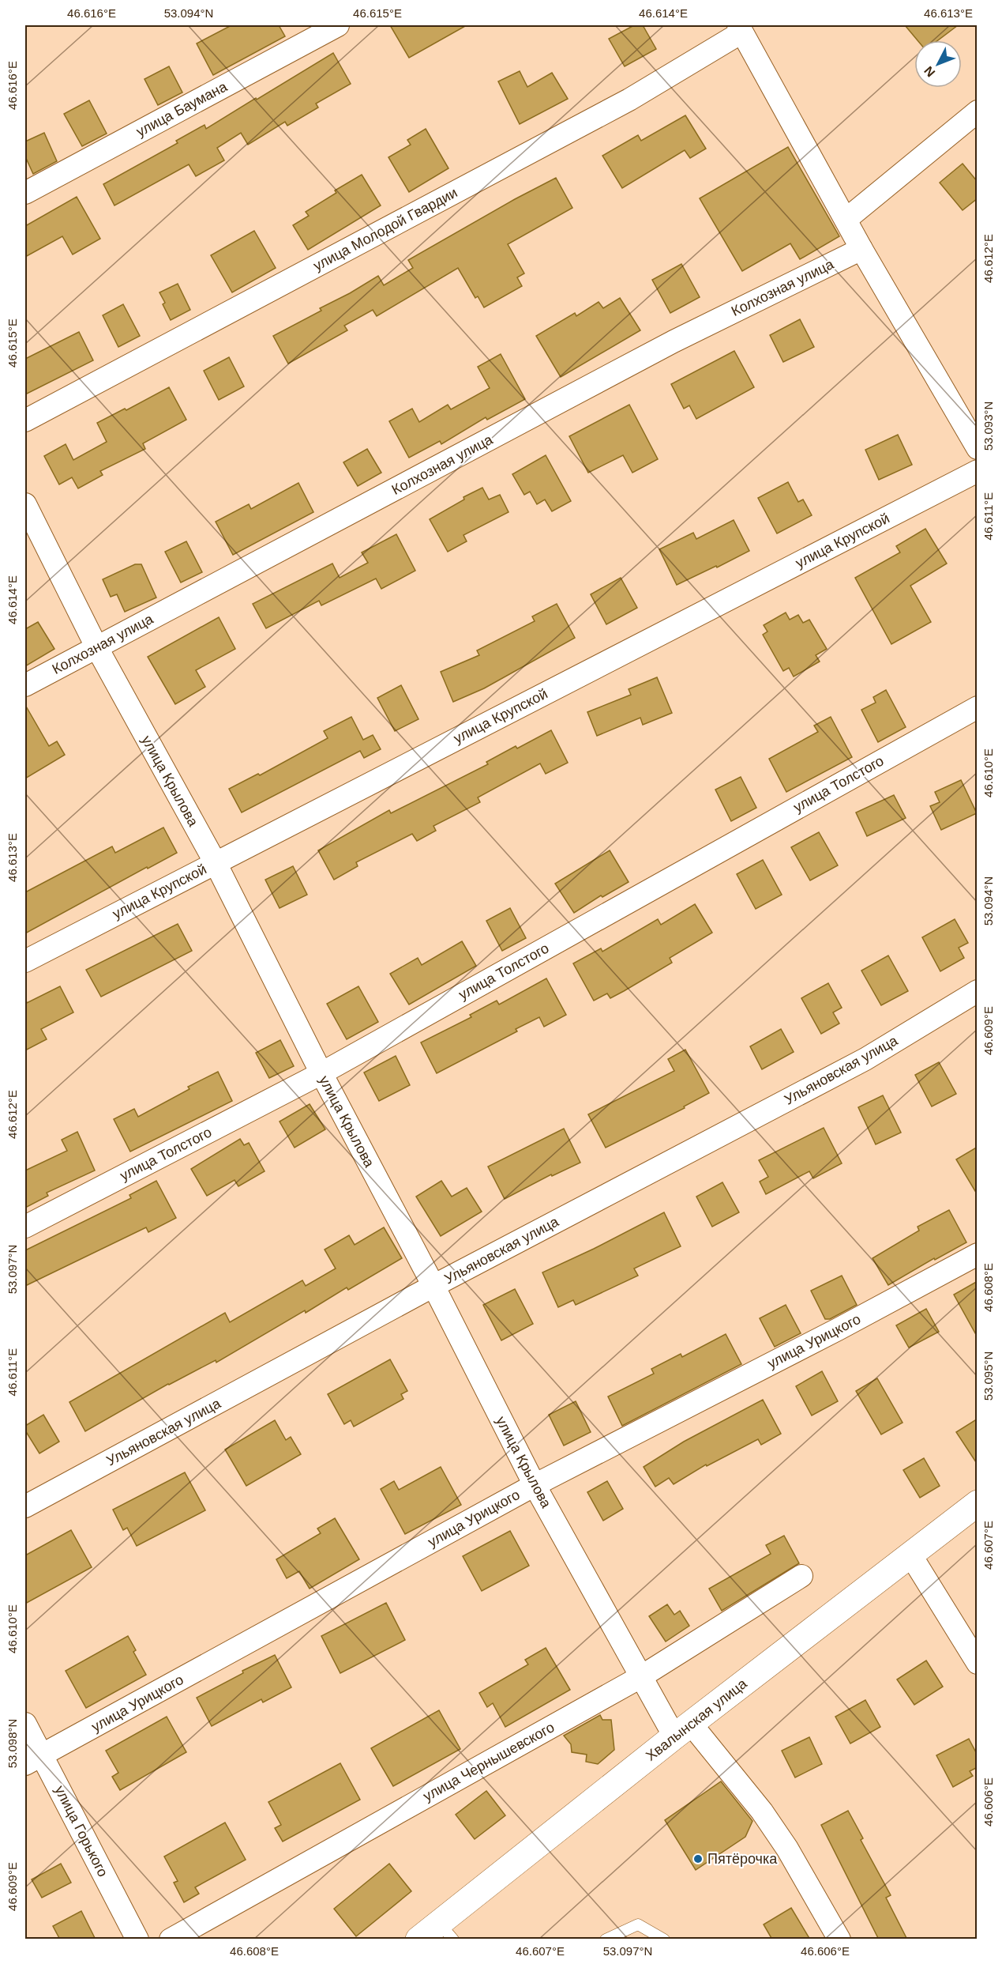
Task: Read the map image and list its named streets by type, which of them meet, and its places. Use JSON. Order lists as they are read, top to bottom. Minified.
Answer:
{"streets":{"street":["улица Баумана","улица Молодой Гвардии","Колхозная улица","улица Крупской","улица Крылова","улица Толстого","Ульяновская улица","улица Урицкого","Хвалынская улица","улица Чернышевского","улица Горького"]},"crossings":[["Колхозная улица","улица Крылова"],["улица Крупской","улица Крылова"],["улица Крылова","улица Толстого"],["улица Крылова","Ульяновская улица"],["улица Крылова","улица Урицкого"],["улица Крылова","Хвалынская улица"],["улица Крылова","улица Чернышевского"],["улица Урицкого","улица Горького"]],"places":["Пятёрочка"],"north":"bottom left","coordinates":["46.616°E","53.094°N","46.615°E","46.614°E","46.613°E","46.612°E","53.093°N","46.611°E","46.610°E","46.609°E","53.097°N","46.608°E","53.095°N","46.607°E","53.098°N","46.606°E"]}
